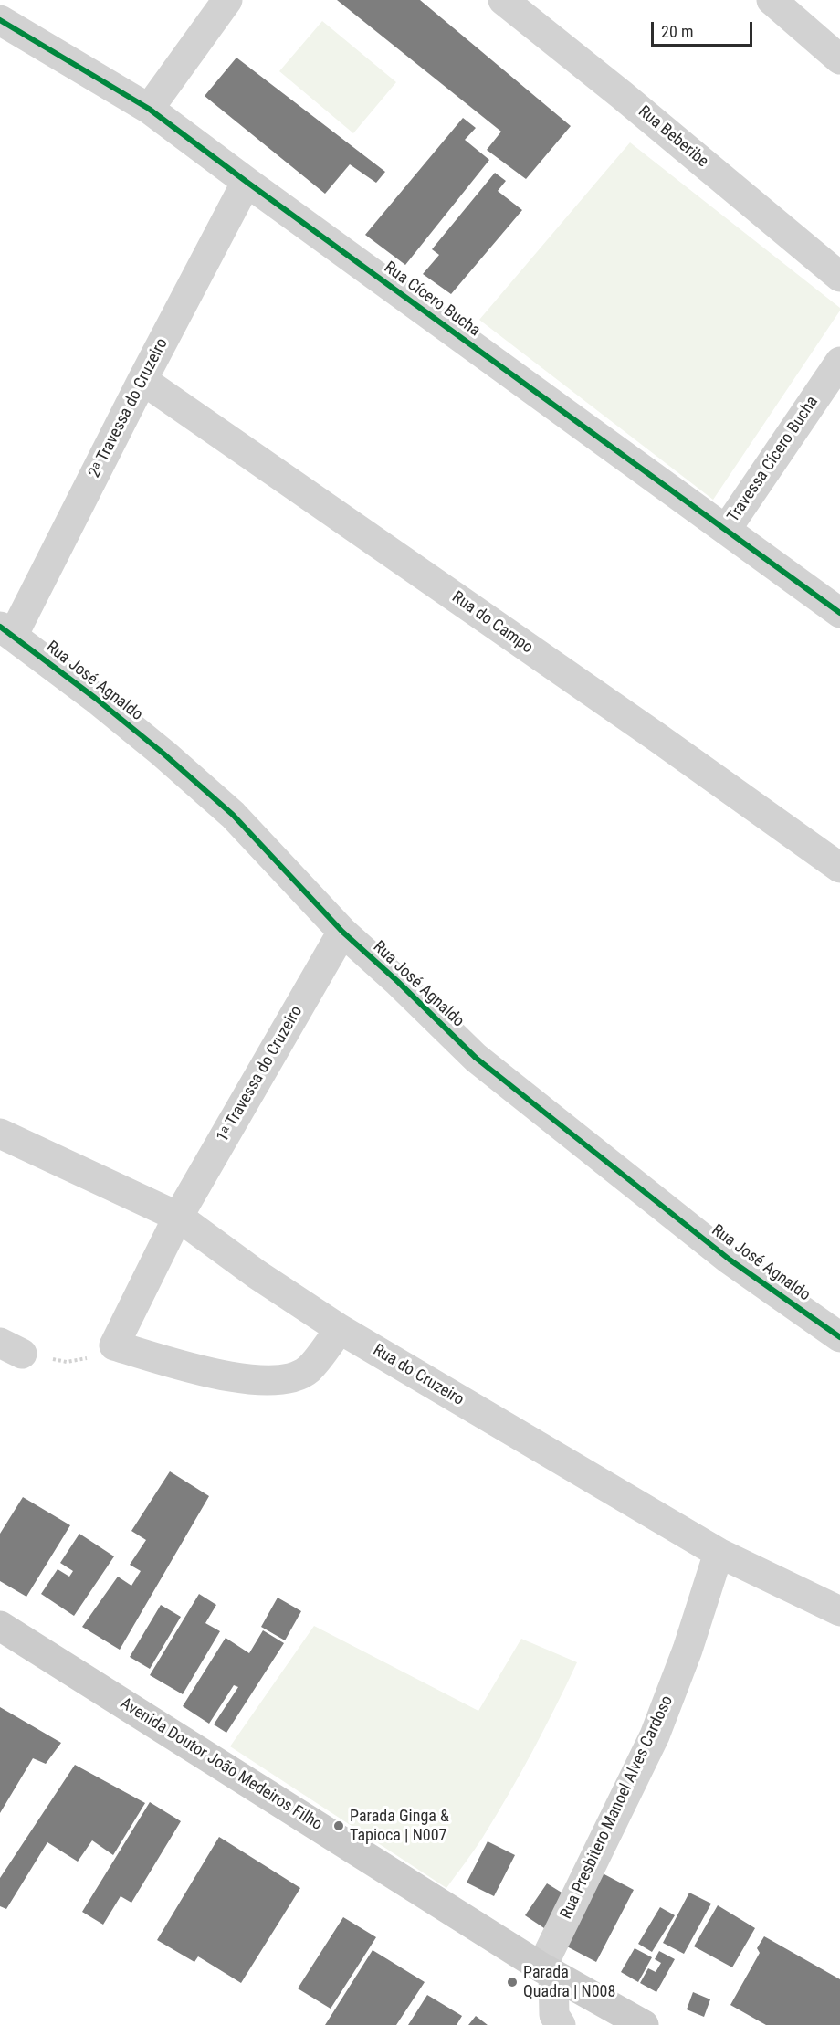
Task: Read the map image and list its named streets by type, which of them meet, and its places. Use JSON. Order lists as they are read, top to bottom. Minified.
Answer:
{"streets":{"street":["Rua Beberibe","Rua Cícero Bucha","2ᵃ Travessa do Cruzeiro","Travessa Cícero Bucha","Rua do Campo","Rua José Agnaldo","1ᵃ Travessa do Cruzeiro","Rua do Cruzeiro","Avenida Doutor João Medeiros Filho","Rua Presbitero Manoel Alves Cardoso"]},"crossings":[["Rua Cícero Bucha","2ᵃ Travessa do Cruzeiro"],["Rua Cícero Bucha","Travessa Cícero Bucha"],["2ᵃ Travessa do Cruzeiro","Rua do Campo"],["2ᵃ Travessa do Cruzeiro","Rua José Agnaldo"],["Rua José Agnaldo","1ᵃ Travessa do Cruzeiro"],["1ᵃ Travessa do Cruzeiro","Rua do Cruzeiro"],["Rua do Cruzeiro","Rua Presbitero Manoel Alves Cardoso"],["Avenida Doutor João Medeiros Filho","Rua Presbitero Manoel Alves Cardoso"]],"places":["Parada Ginga & Tapioca | N007","Parada Quadra | N008"],"scale_bar":"20 m"}
